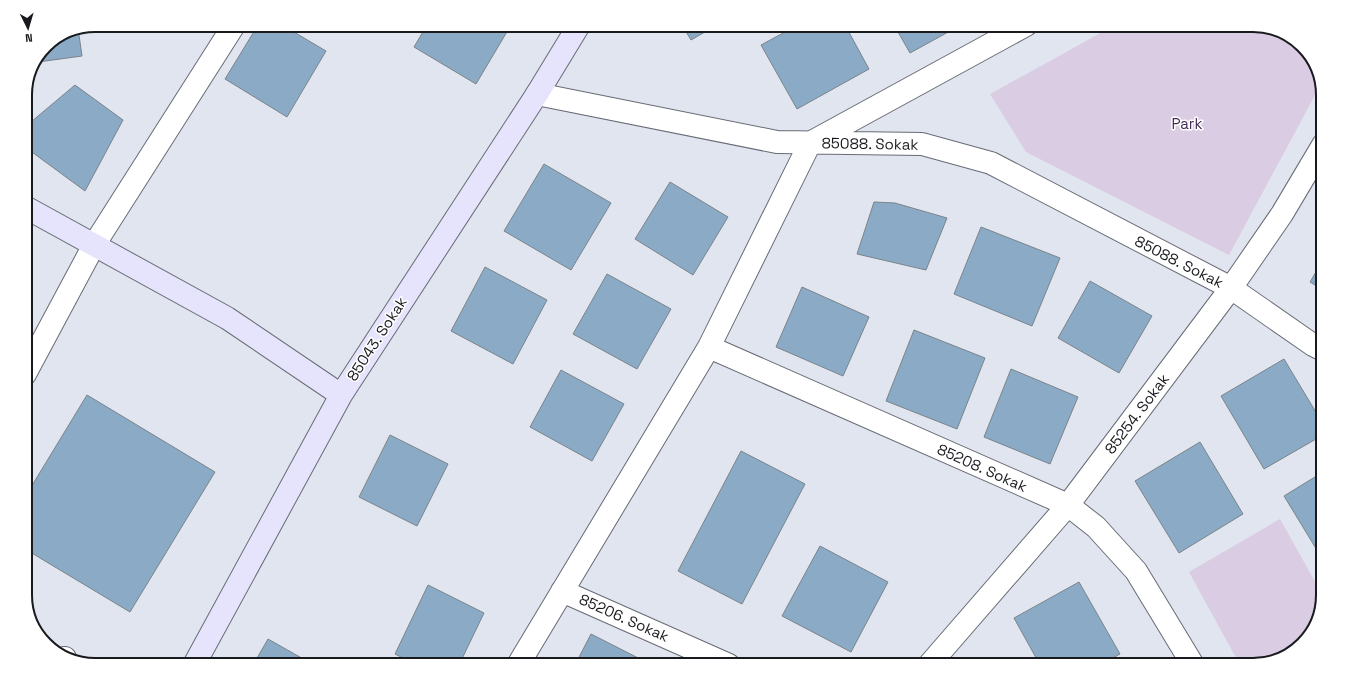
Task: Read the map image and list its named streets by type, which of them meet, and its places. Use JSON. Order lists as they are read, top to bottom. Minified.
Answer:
{"streets":{"street":["85088. Sokak","85043. Sokak","85254. Sokak","85208. Sokak","85206. Sokak"]},"crossings":[["85088. Sokak","85043. Sokak"],["85088. Sokak","85254. Sokak"],["85254. Sokak","85208. Sokak"]],"parks":["Park"],"north":"bottom"}
